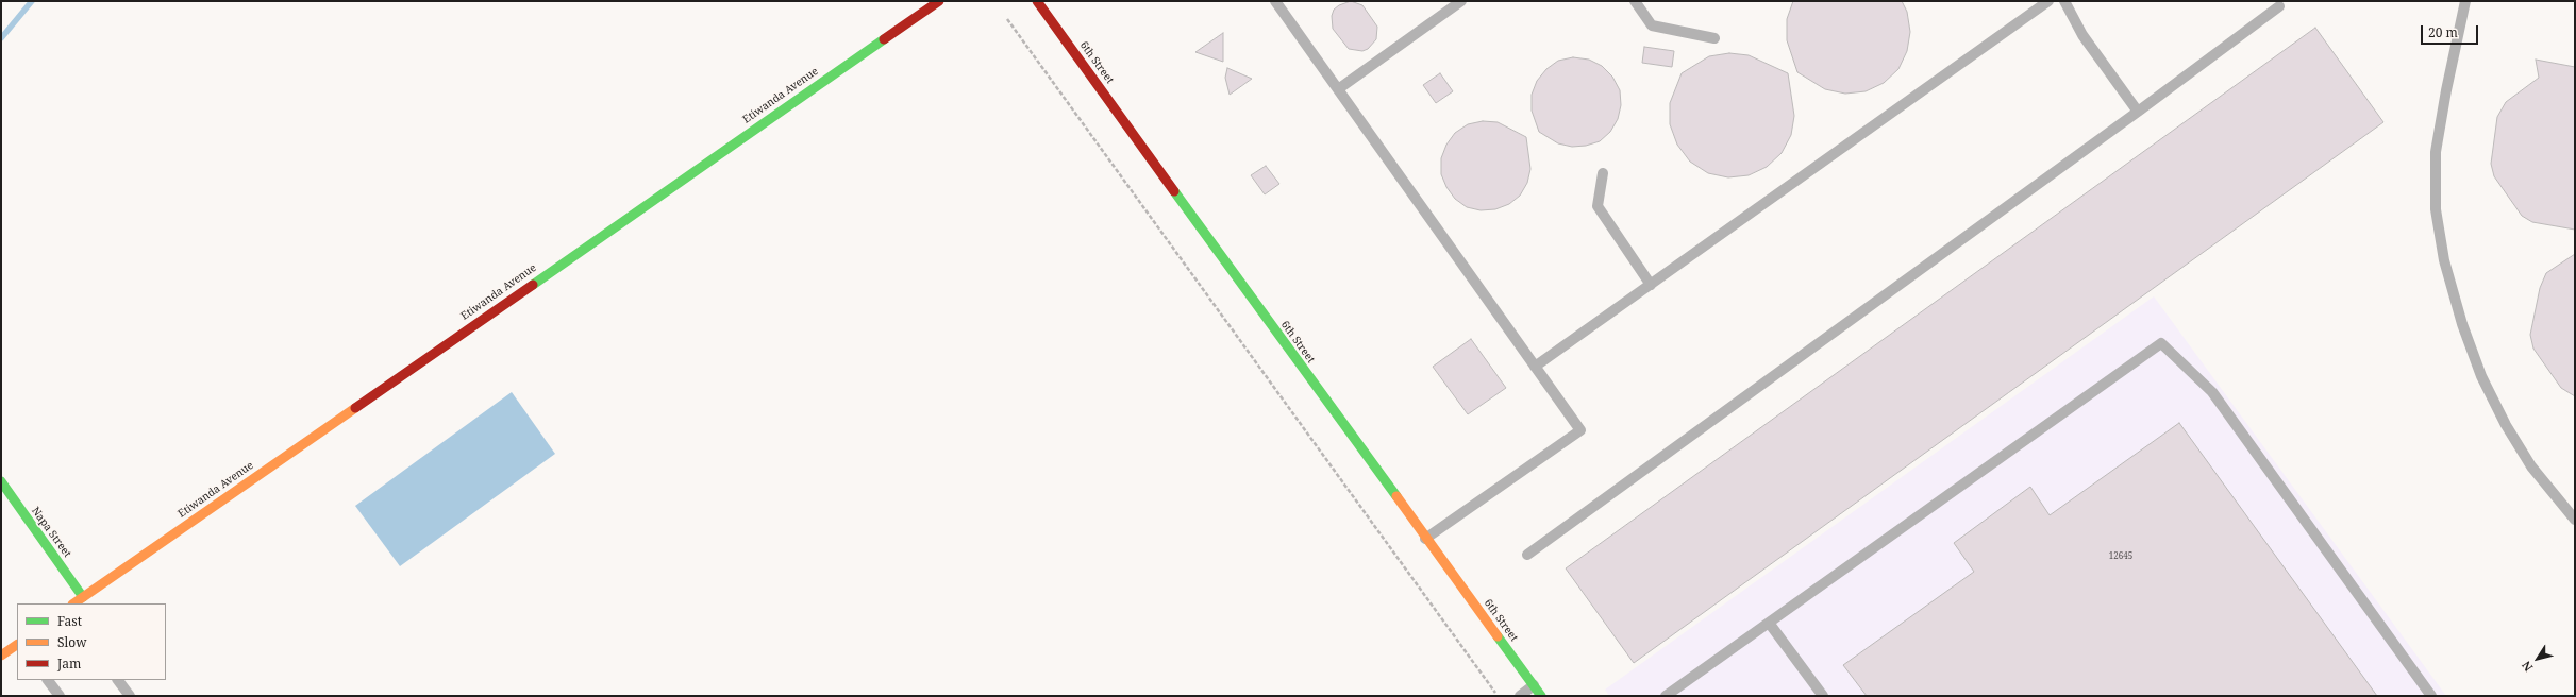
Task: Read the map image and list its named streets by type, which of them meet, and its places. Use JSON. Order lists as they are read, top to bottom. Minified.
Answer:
{"streets":{"main road":["6th Street","Etiwanda Avenue","Napa Street"]},"crossings":[["Etiwanda Avenue","Napa Street"]],"house_numbers":["12645"],"legend":["Fast","Slow","Jam"],"scale_bar":"20 m","north":"bottom left"}
